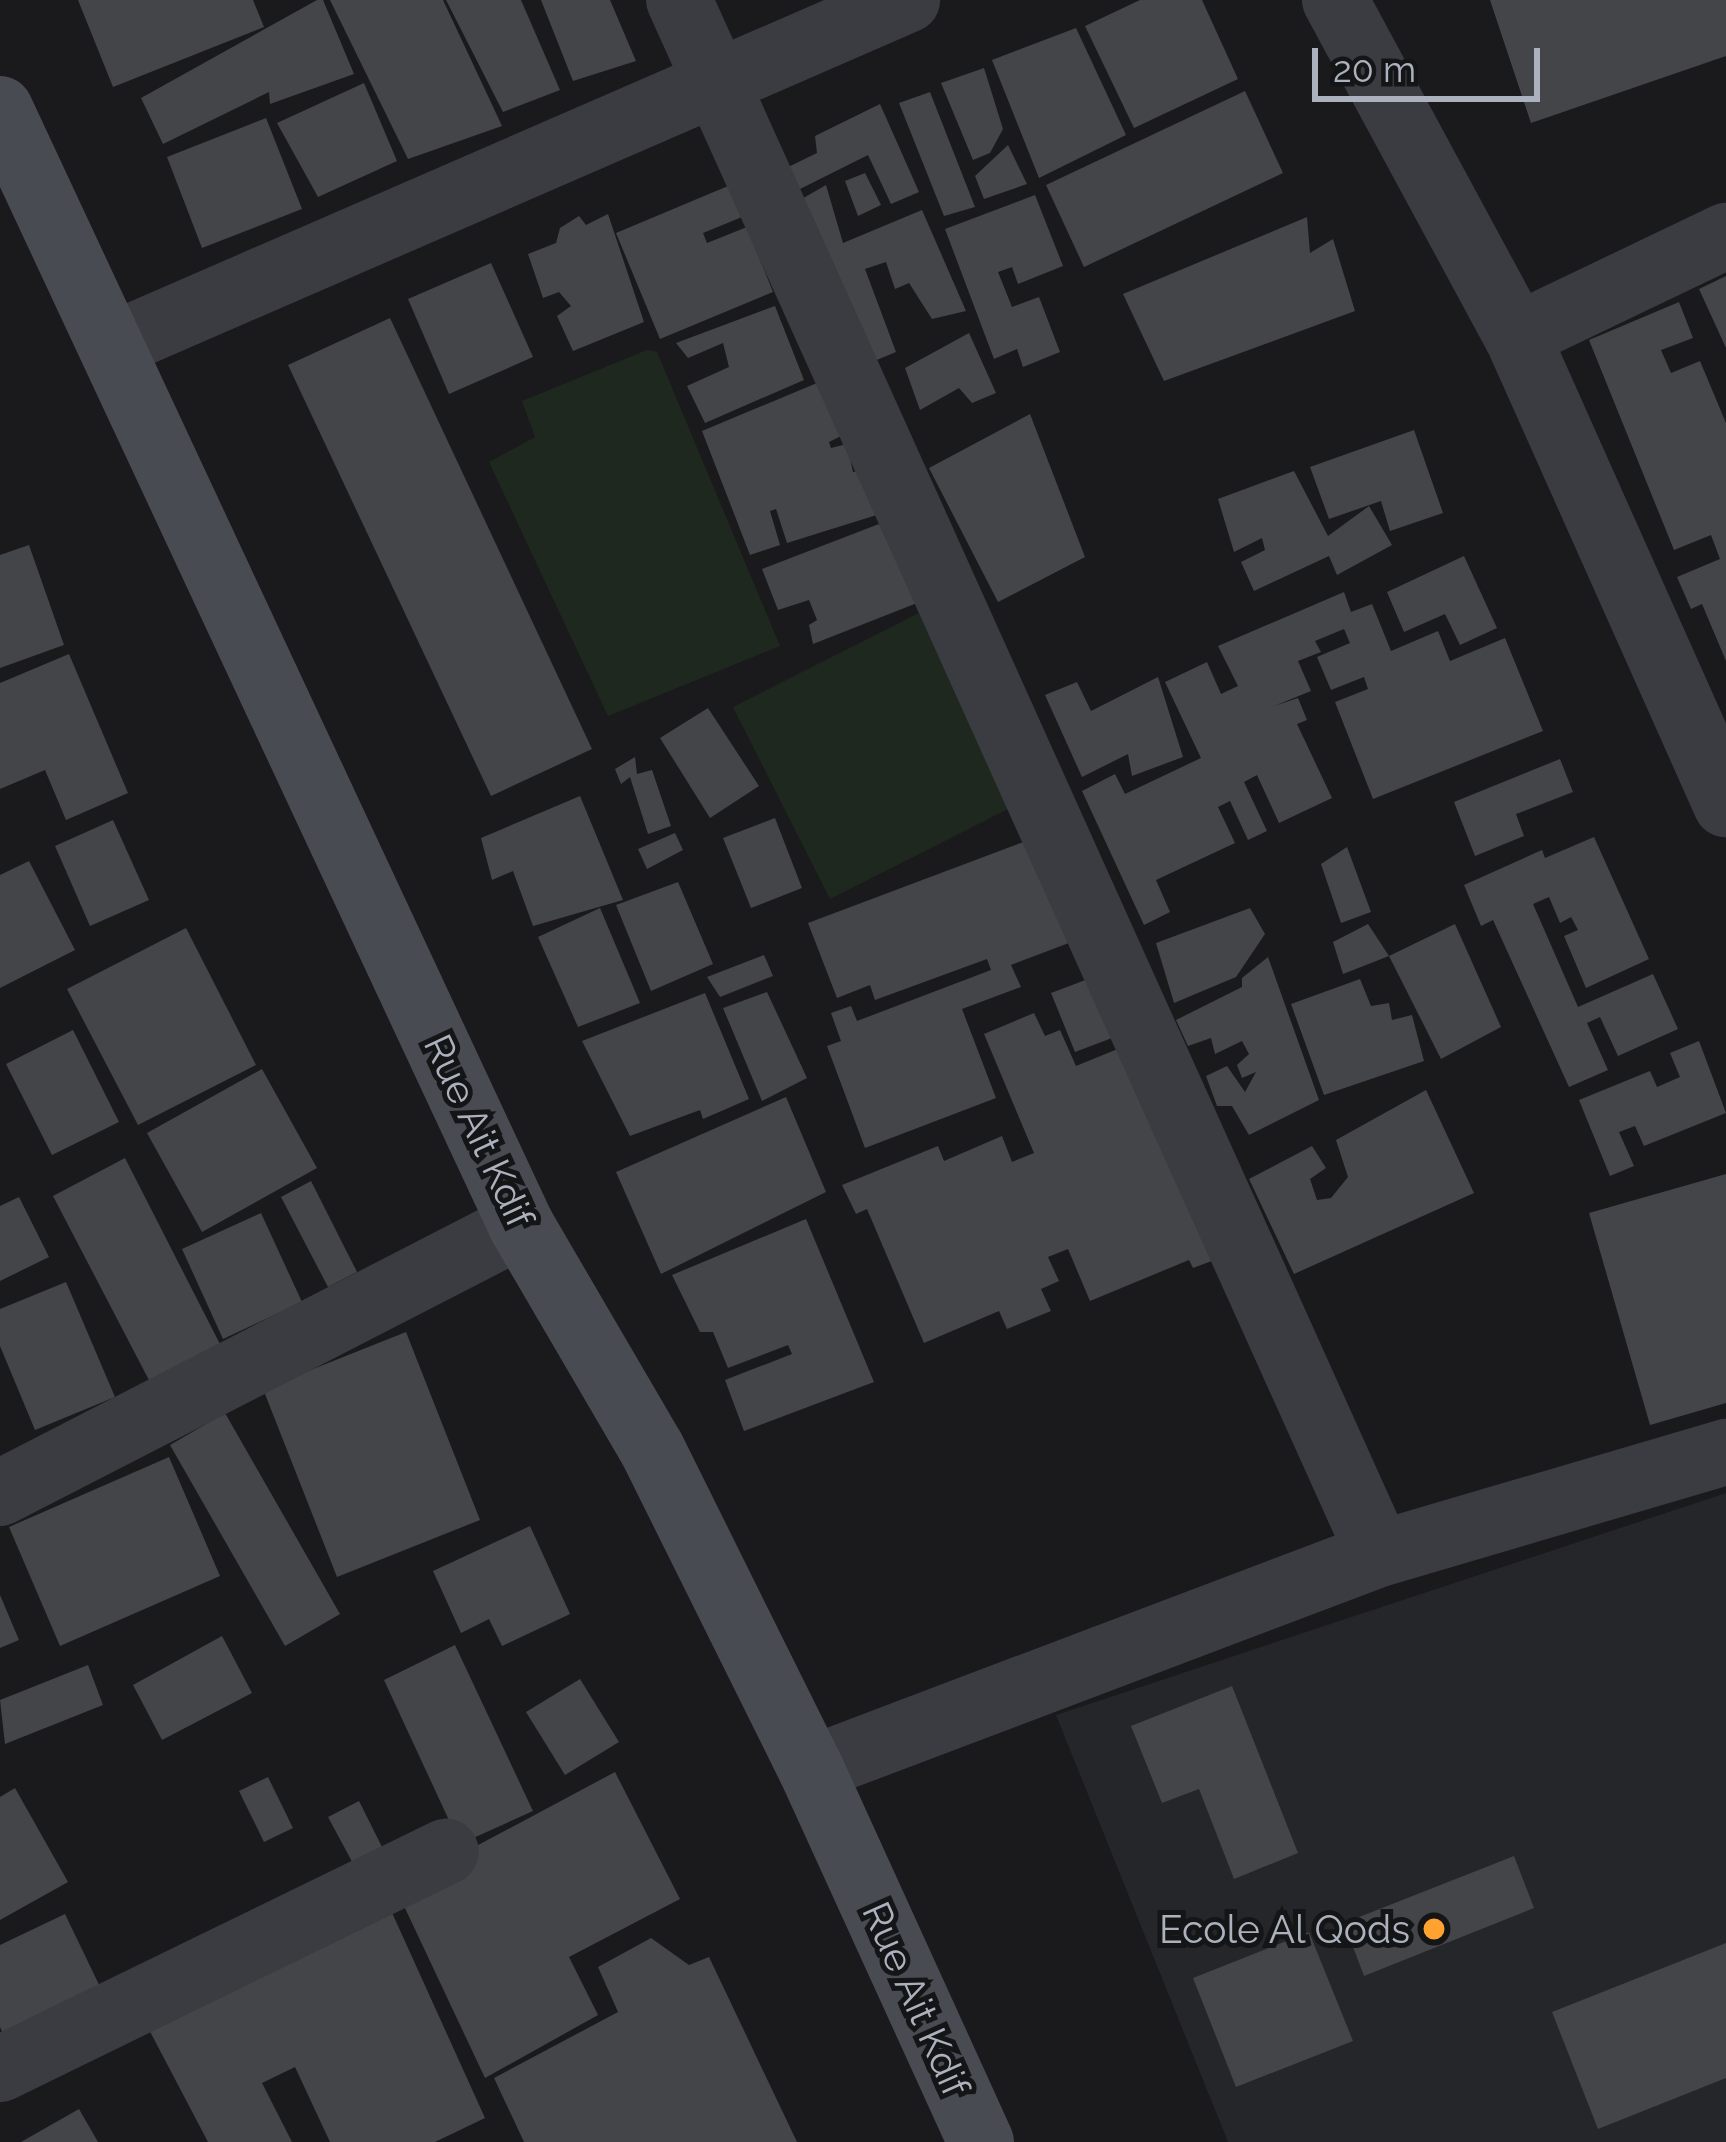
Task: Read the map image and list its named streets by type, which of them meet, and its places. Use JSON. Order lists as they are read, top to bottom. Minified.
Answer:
{"streets":{"street":["Rue Ait Kdif"]},"places":["Ecole Al Qods"],"scale_bar":"20 m"}
